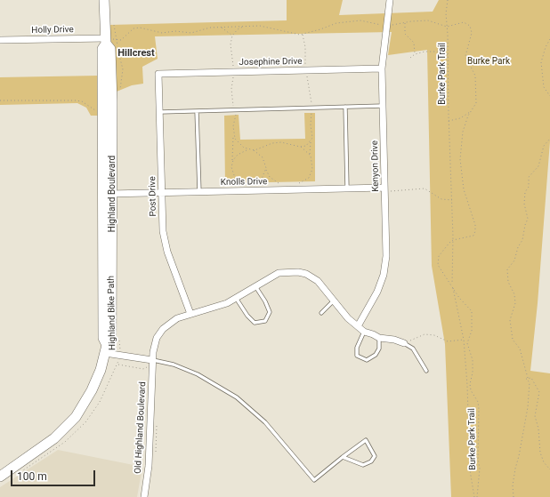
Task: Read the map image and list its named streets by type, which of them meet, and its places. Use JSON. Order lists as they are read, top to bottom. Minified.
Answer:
{"streets":{"main road":["Highland Boulevard"],"street":["Holly Drive","Josephine Drive","Kenyon Drive","Knolls Drive","Post Drive","Old Highland Boulevard"],"path":["Burke Park Trail","Highland Bike Path"]},"crossings":[["Holly Drive","Highland Boulevard"],["Josephine Drive","Kenyon Drive"],["Josephine Drive","Post Drive"],["Kenyon Drive","Knolls Drive"],["Kenyon Drive","Old Highland Boulevard"],["Knolls Drive","Highland Boulevard"],["Knolls Drive","Post Drive"],["Post Drive","Old Highland Boulevard"]],"districts":["Hillcrest"],"parks":["Burke Park"],"scale_bar":"100 m"}
